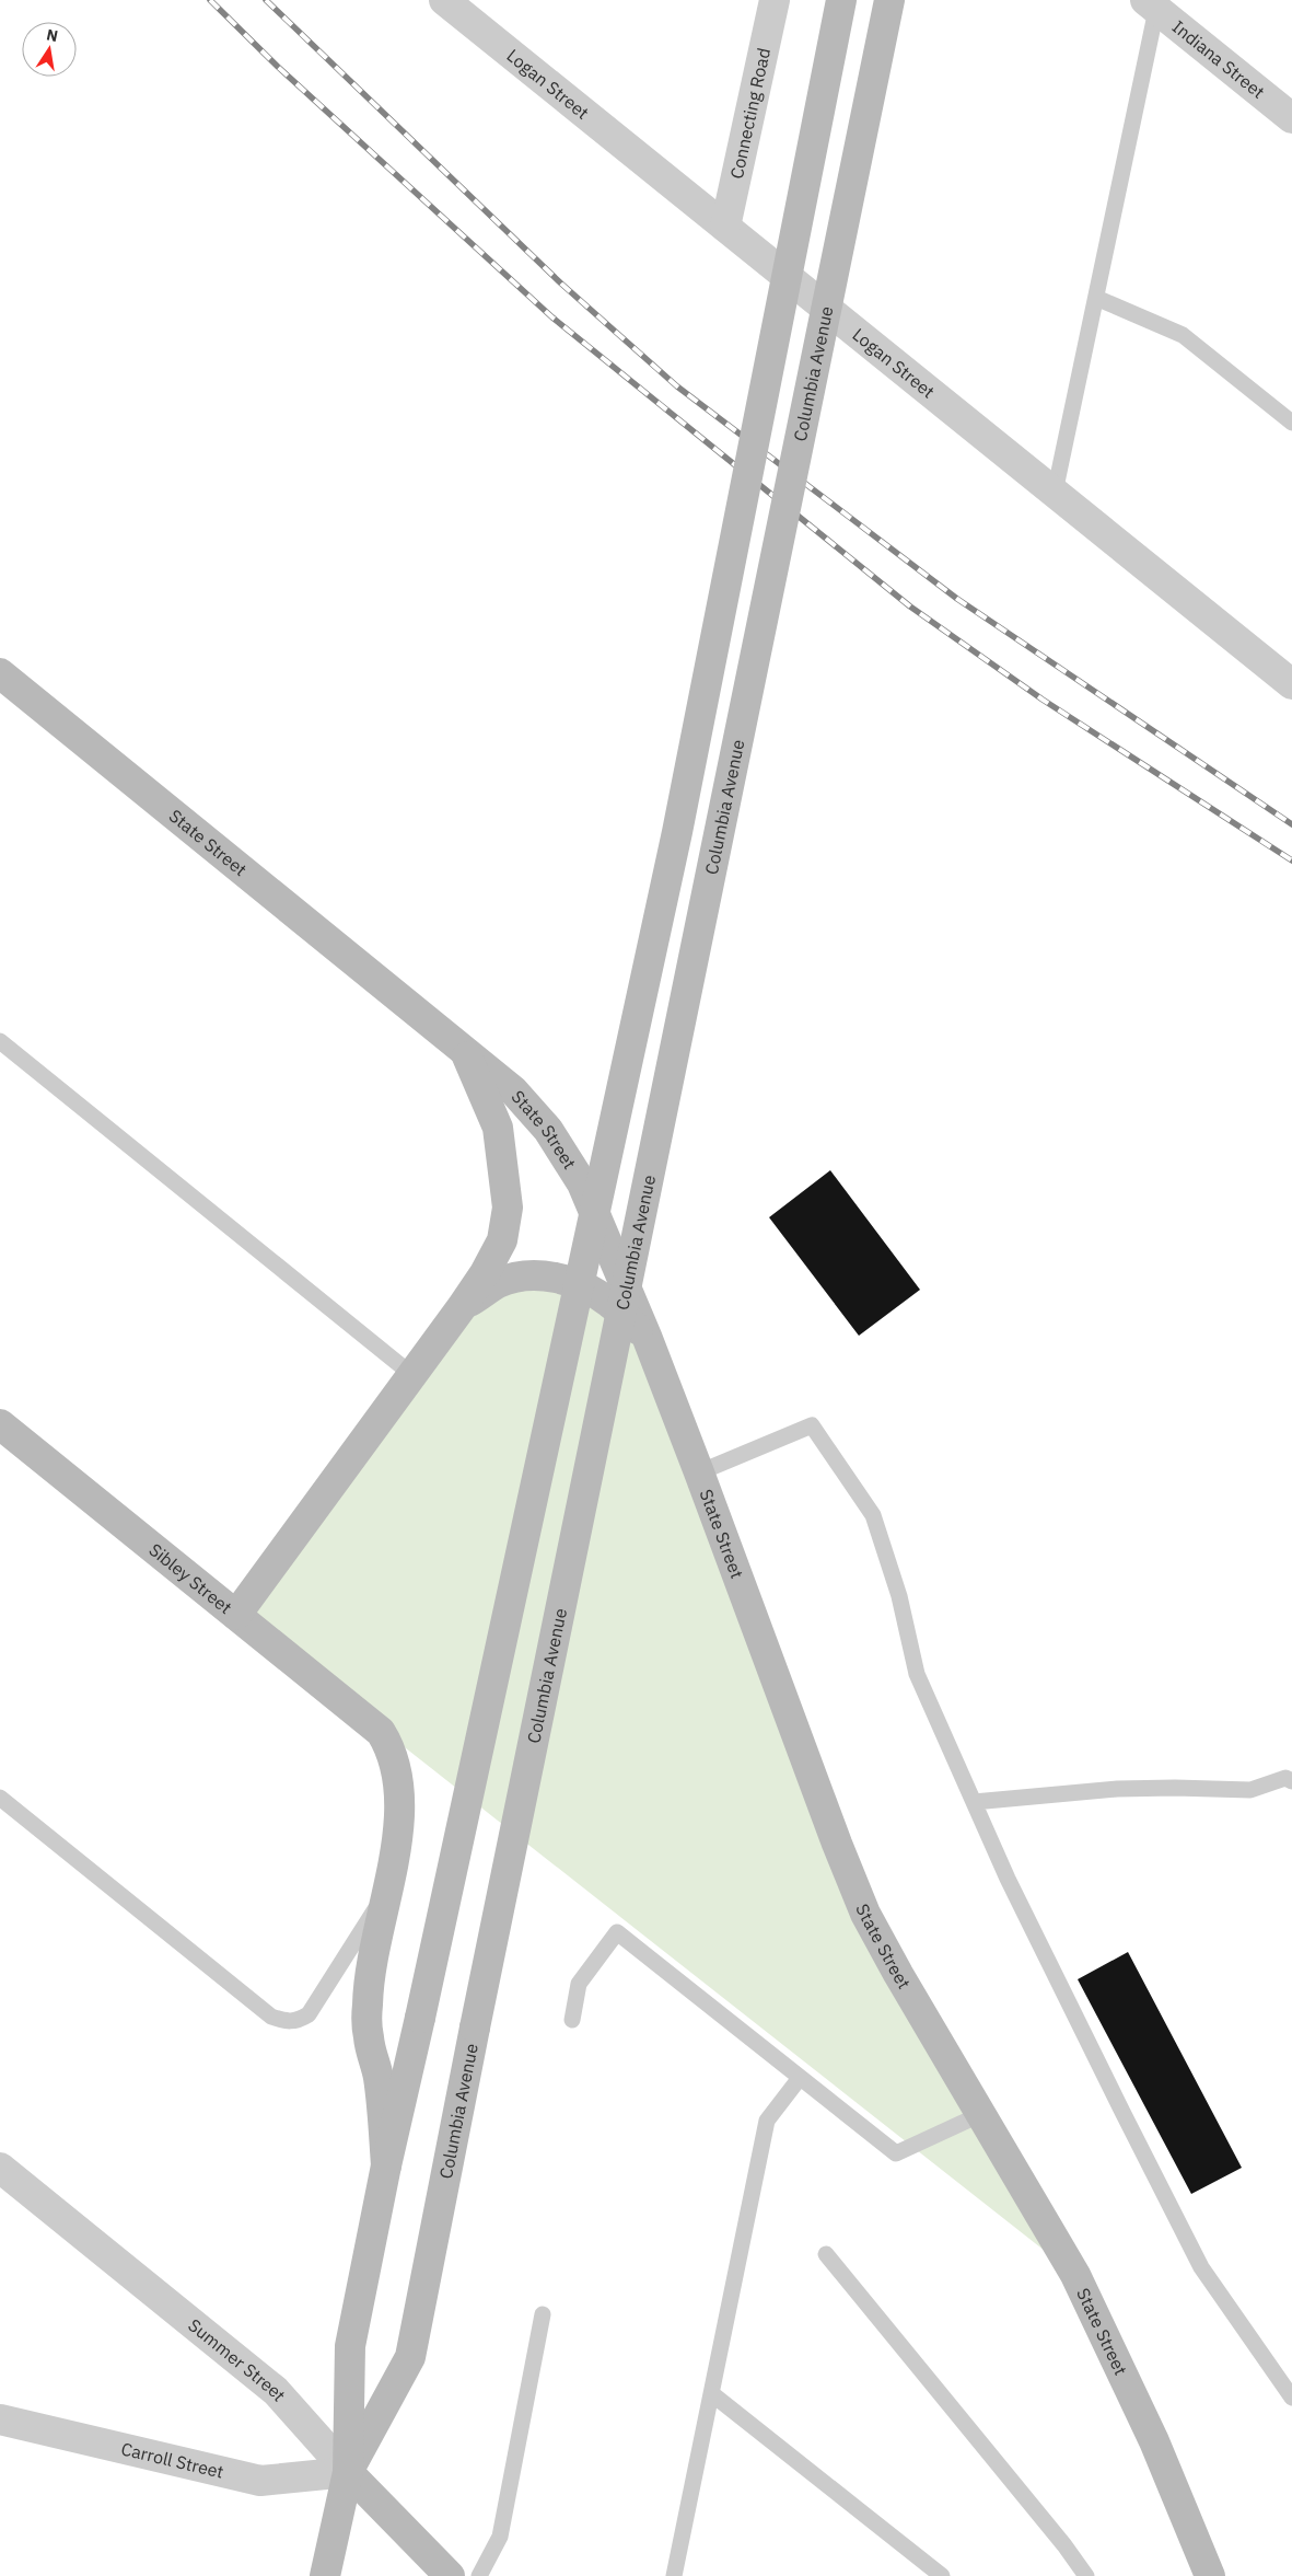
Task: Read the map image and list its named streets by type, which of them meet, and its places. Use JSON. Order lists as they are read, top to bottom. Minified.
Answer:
{"streets":{"street":["Indiana Street","Logan Street","Connecting Road","Columbia Avenue","State Street","Sibley Street","Summer Street","Carroll Street"]},"crossings":[["Logan Street","Connecting Road"],["Columbia Avenue","Summer Street"],["Columbia Avenue","Carroll Street"],["Summer Street","Carroll Street"]],"north":"top"}
